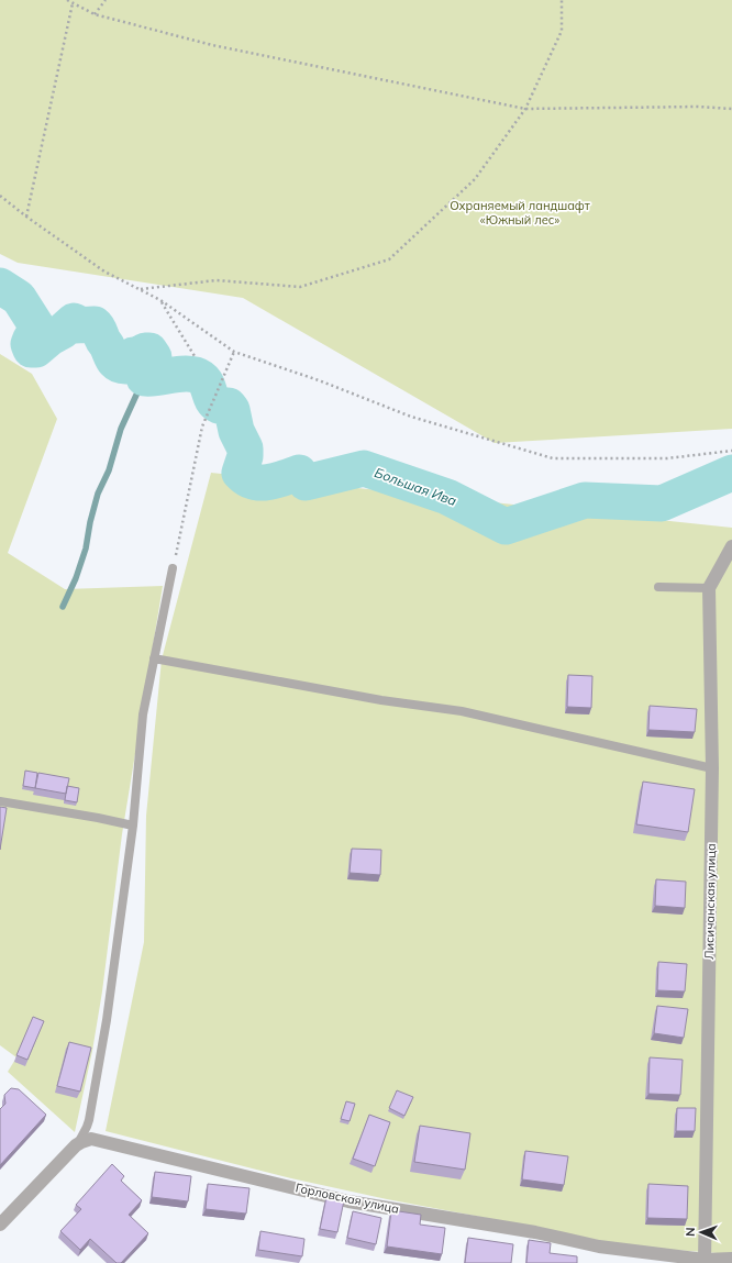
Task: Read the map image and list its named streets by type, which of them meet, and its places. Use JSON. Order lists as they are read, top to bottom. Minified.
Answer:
{"streets":{"street":["Лисичанская улица","Горловская улица"]},"crossings":[["Лисичанская улица","Горловская улица"]],"water":["Большая Ива"],"parks":["Охраняемый ландшафт «Южный лес»"],"north":"left"}
